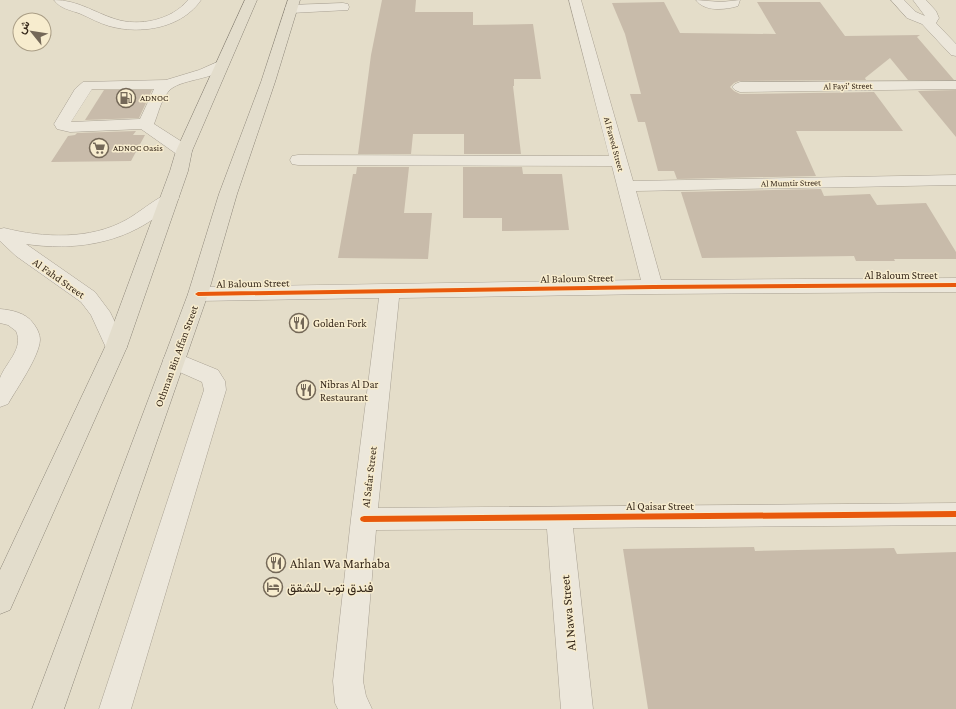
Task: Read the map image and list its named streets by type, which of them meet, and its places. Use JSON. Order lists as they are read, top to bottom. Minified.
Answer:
{"streets":{"main road":["Othman Bin Affan Street"],"street":["Al Fayi' Street","Al Fareed Street","Al Mumtir Street","Al Baloum Street","Al Fahd Street","Al Safar Street","Al Qaisar Street","Al Nawa Street"]},"crossings":[["Al Fareed Street","Al Mumtir Street"],["Al Fareed Street","Al Baloum Street"],["Al Baloum Street","Othman Bin Affan Street"],["Al Baloum Street","Al Safar Street"],["Al Safar Street","Al Qaisar Street"],["Al Qaisar Street","Al Nawa Street"]],"places":{"fuel station":["ADNOC"],"supermarket":["ADNOC Oasis"],"restaurant":["Golden Fork","Nibras Al Dar Restaurant","Ahlan Wa Marhaba"],"hotel":["فندق توب للشقق"]},"north":"top left"}
